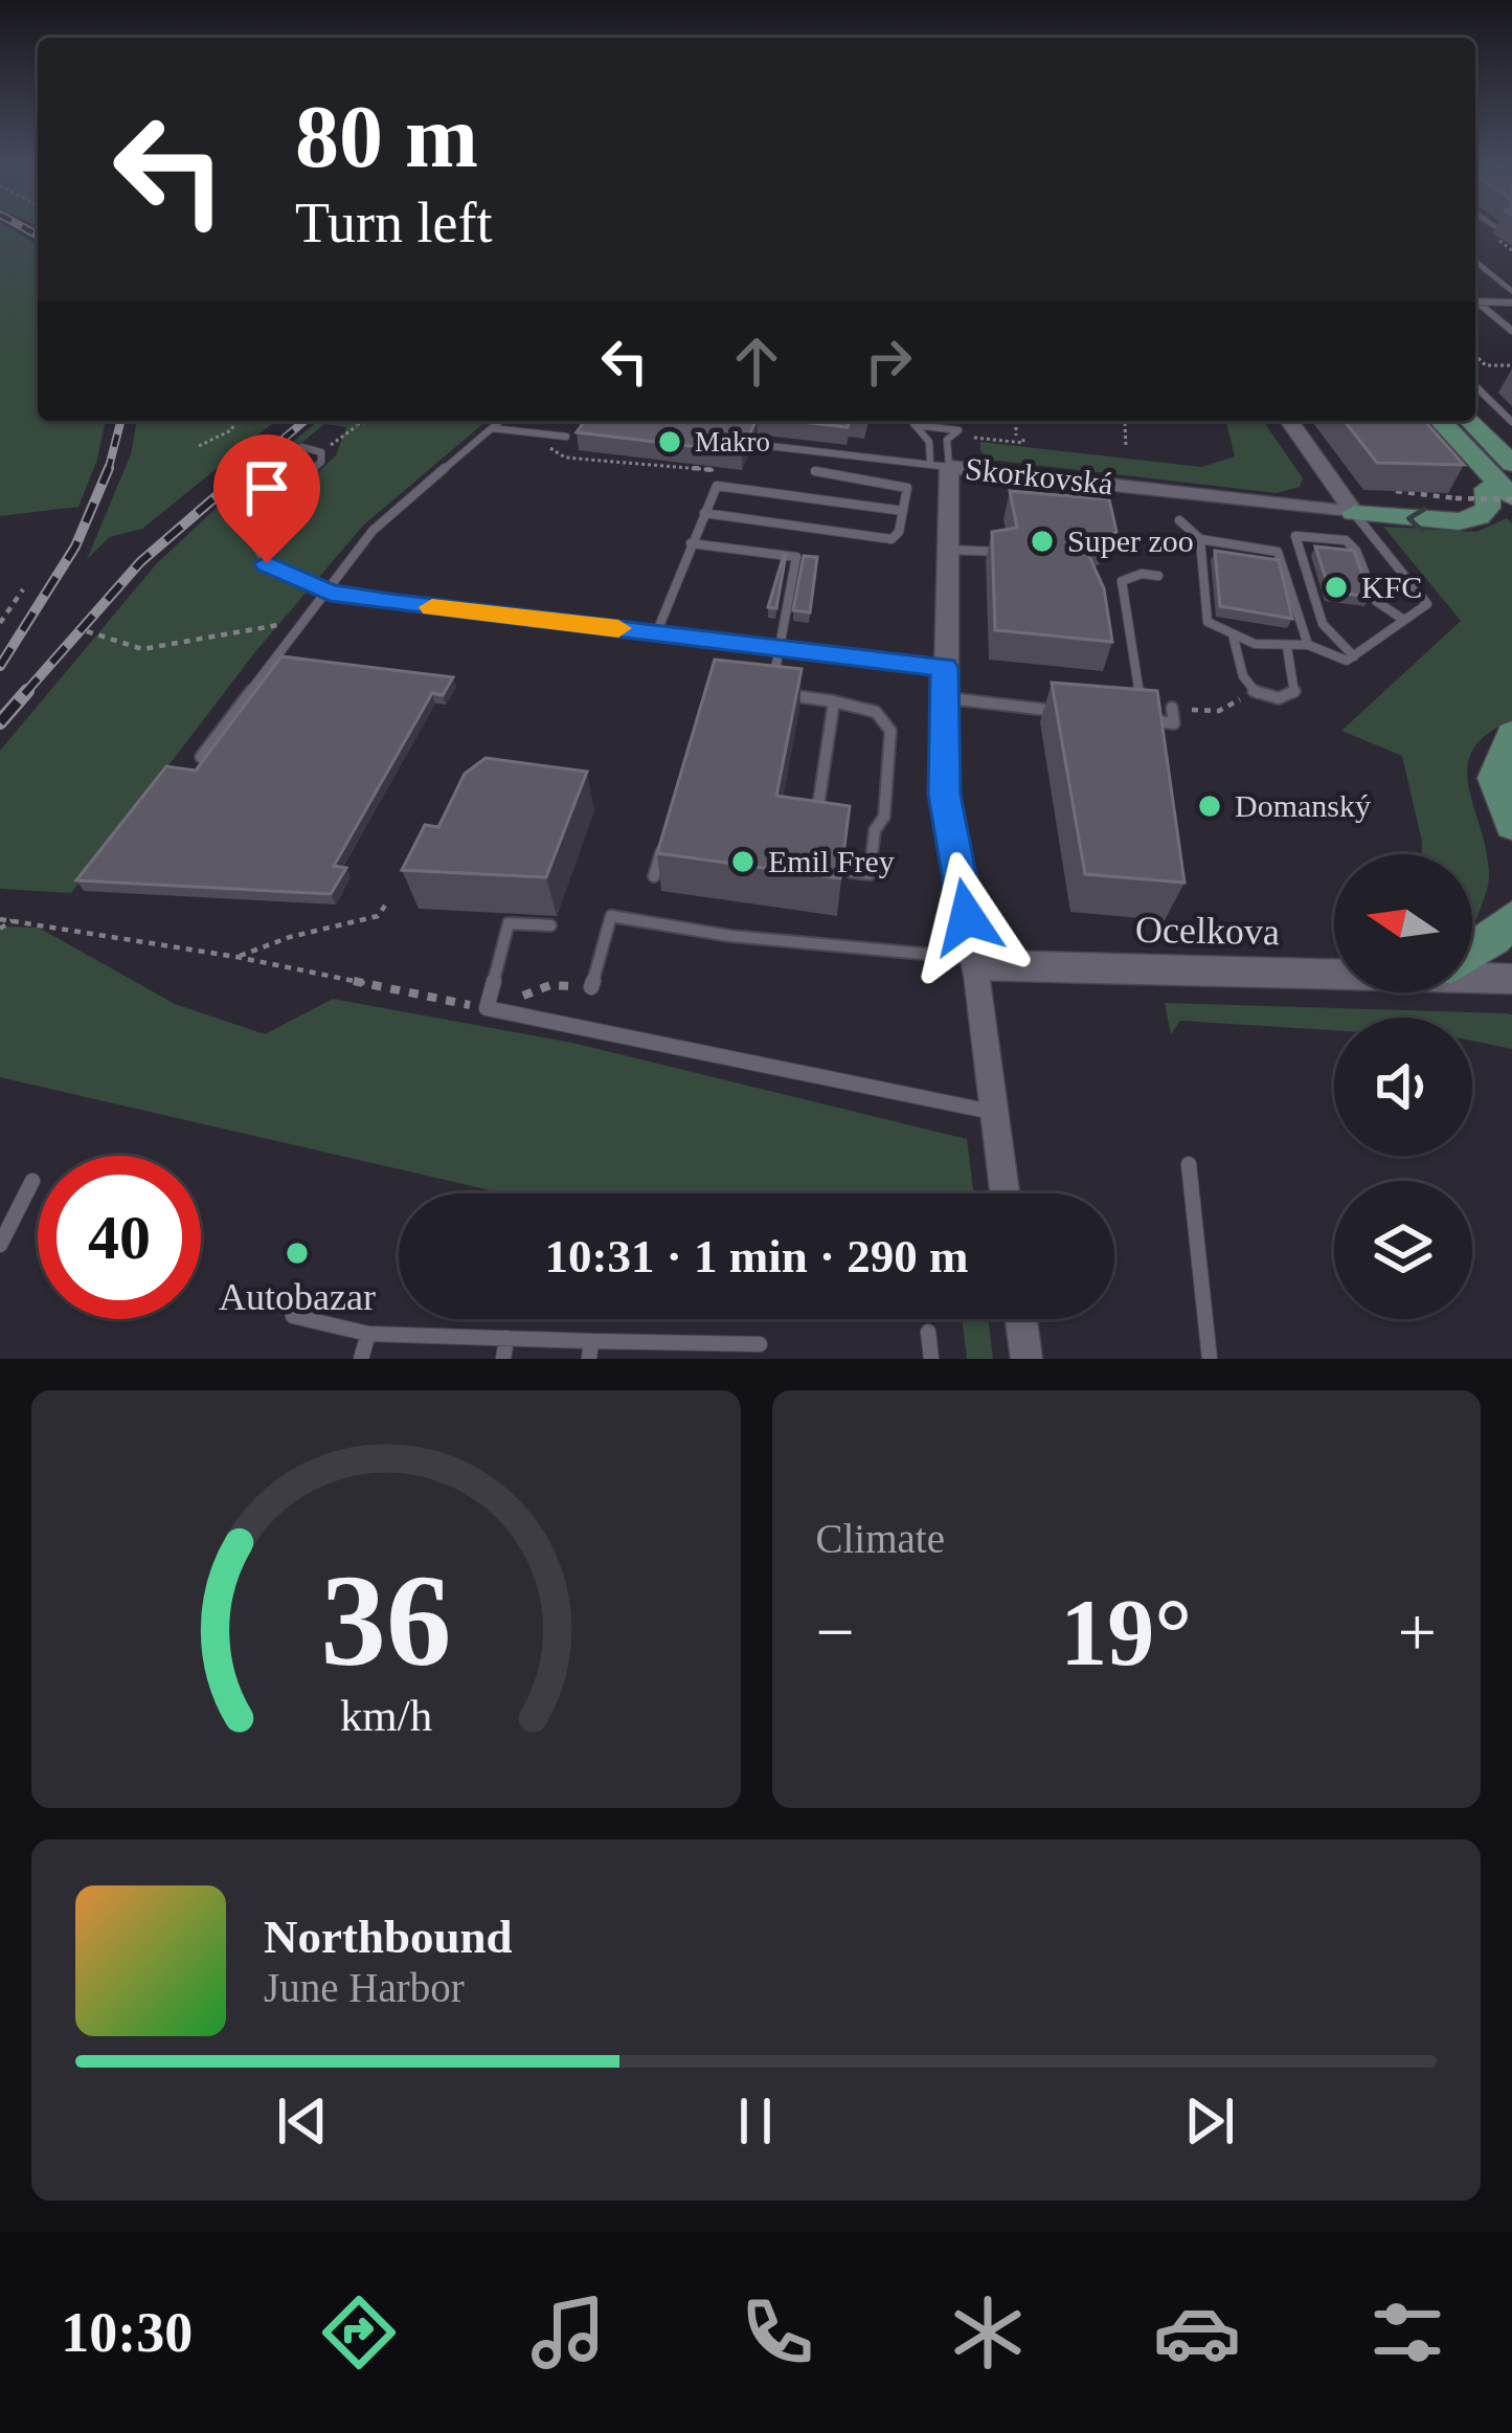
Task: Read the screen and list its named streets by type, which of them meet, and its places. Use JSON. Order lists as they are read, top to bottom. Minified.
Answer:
{"streets":{"street":["Skorkovská","Ocelkova"]},"crossings":[["Skorkovská","Ocelkova"]],"places":["Makro","Super zoo","KFC","Domanský","Emil Frey","Autobazar"],"north":"left","page":{"turn":["80 m","Turn left"],"limit":"40","trip":"10:31 · 1 min · 290 m","tile":"Climate","heat":["−","19°","+"],"song":["Northbound","June Harbor"],"tabs":"10:30","gauge":["36","km/h"]}}
